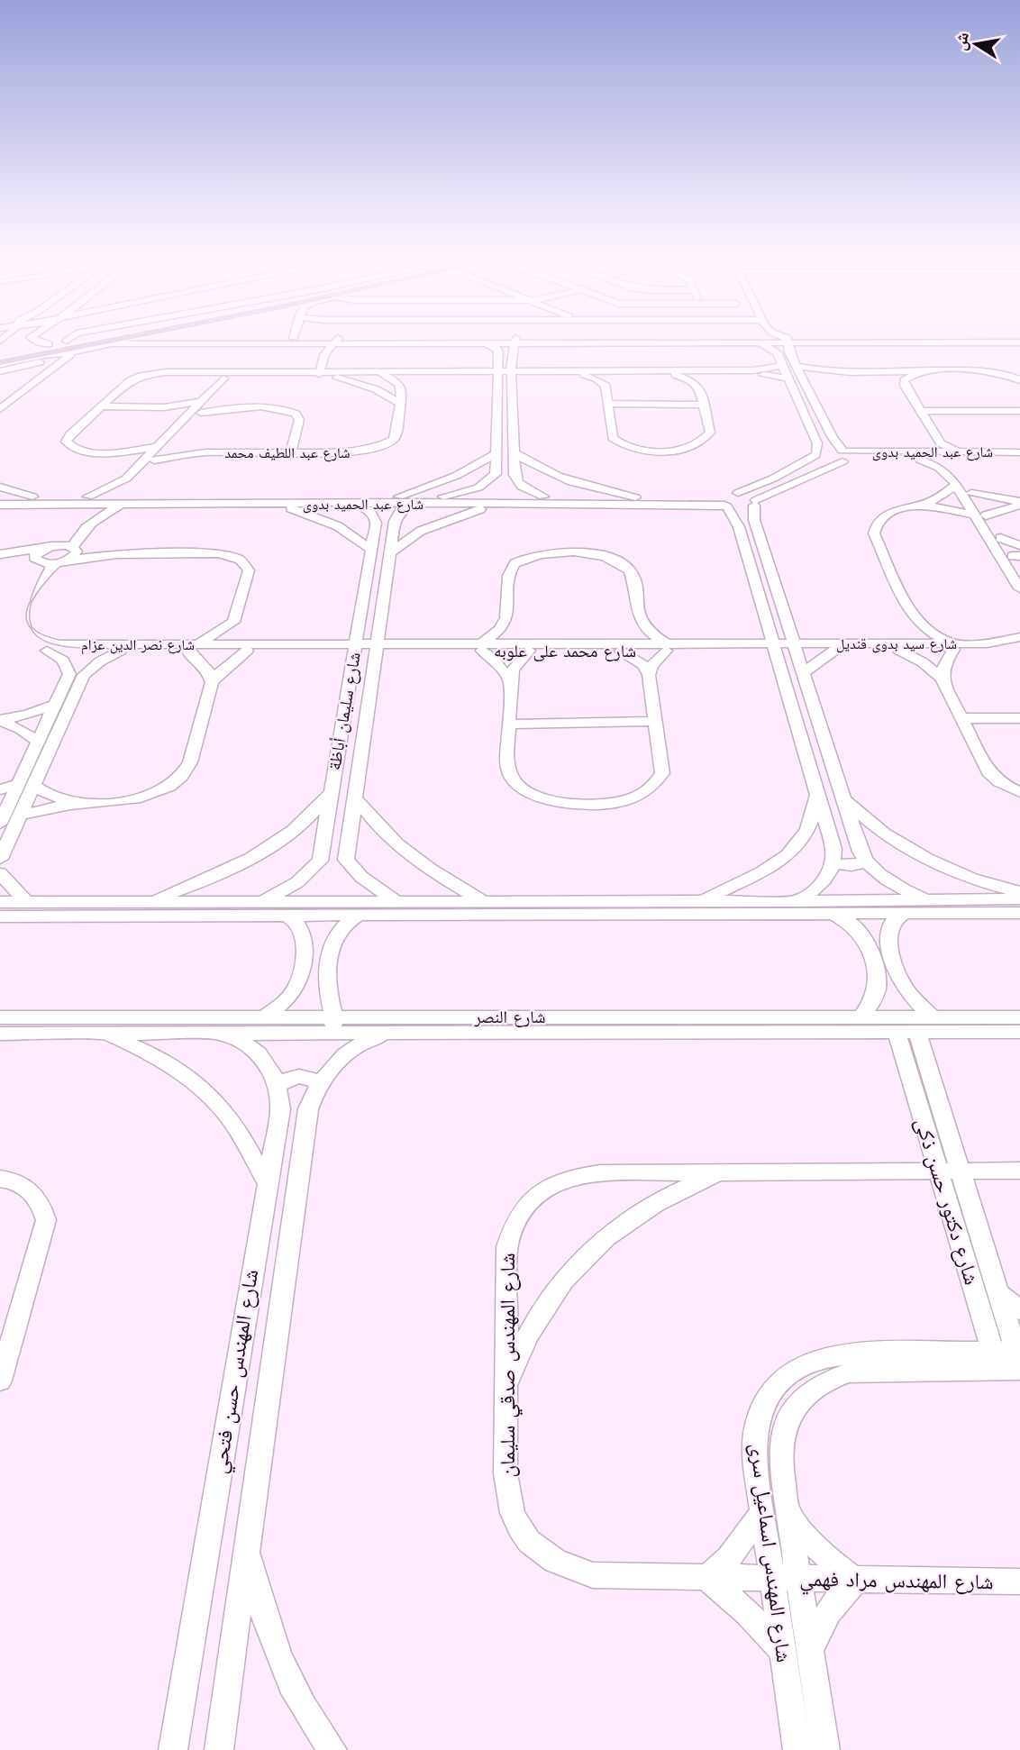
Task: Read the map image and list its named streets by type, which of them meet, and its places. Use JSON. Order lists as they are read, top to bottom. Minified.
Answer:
{"streets":{"street":["شارع عبد الحميد بدوى","شارع عبد اللطيف محمد","شارع سيد بدوى قنديل","شارع نصر الدين عزام","شارع محمد على علوبه","شارع سليمان أباظة","شارع النصر","شارع دكتور حسن ذكى","شارع المهندس صدقي سليمان","شارع المهندس حسن فتحي","شارع المهندس اسماعيل سرى","شارع المهندس مراد فهمي"]},"crossings":[["شارع عبد الحميد بدوى","شارع سليمان أباظة"],["شارع سيد بدوى قنديل","شارع محمد على علوبه"],["شارع نصر الدين عزام","شارع محمد على علوبه"],["شارع نصر الدين عزام","شارع سليمان أباظة"],["شارع محمد على علوبه","شارع سليمان أباظة"],["شارع دكتور حسن ذكى","شارع المهندس صدقي سليمان"],["شارع دكتور حسن ذكى","شارع المهندس اسماعيل سرى"],["شارع المهندس صدقي سليمان","شارع المهندس اسماعيل سرى"],["شارع المهندس صدقي سليمان","شارع المهندس مراد فهمي"],["شارع المهندس اسماعيل سرى","شارع المهندس مراد فهمي"]],"north":"left"}
